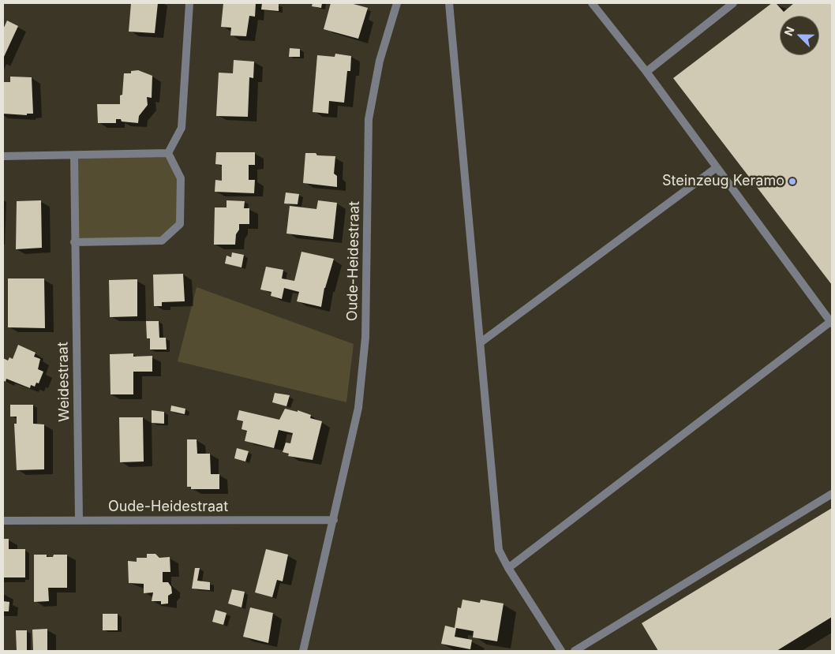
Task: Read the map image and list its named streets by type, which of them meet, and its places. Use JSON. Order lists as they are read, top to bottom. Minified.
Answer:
{"streets":{"street":["Oude-Heidestraat","Weidestraat"]},"crossings":[["Oude-Heidestraat","Weidestraat"]],"places":["Steinzeug Keramo"],"north":"top left"}
